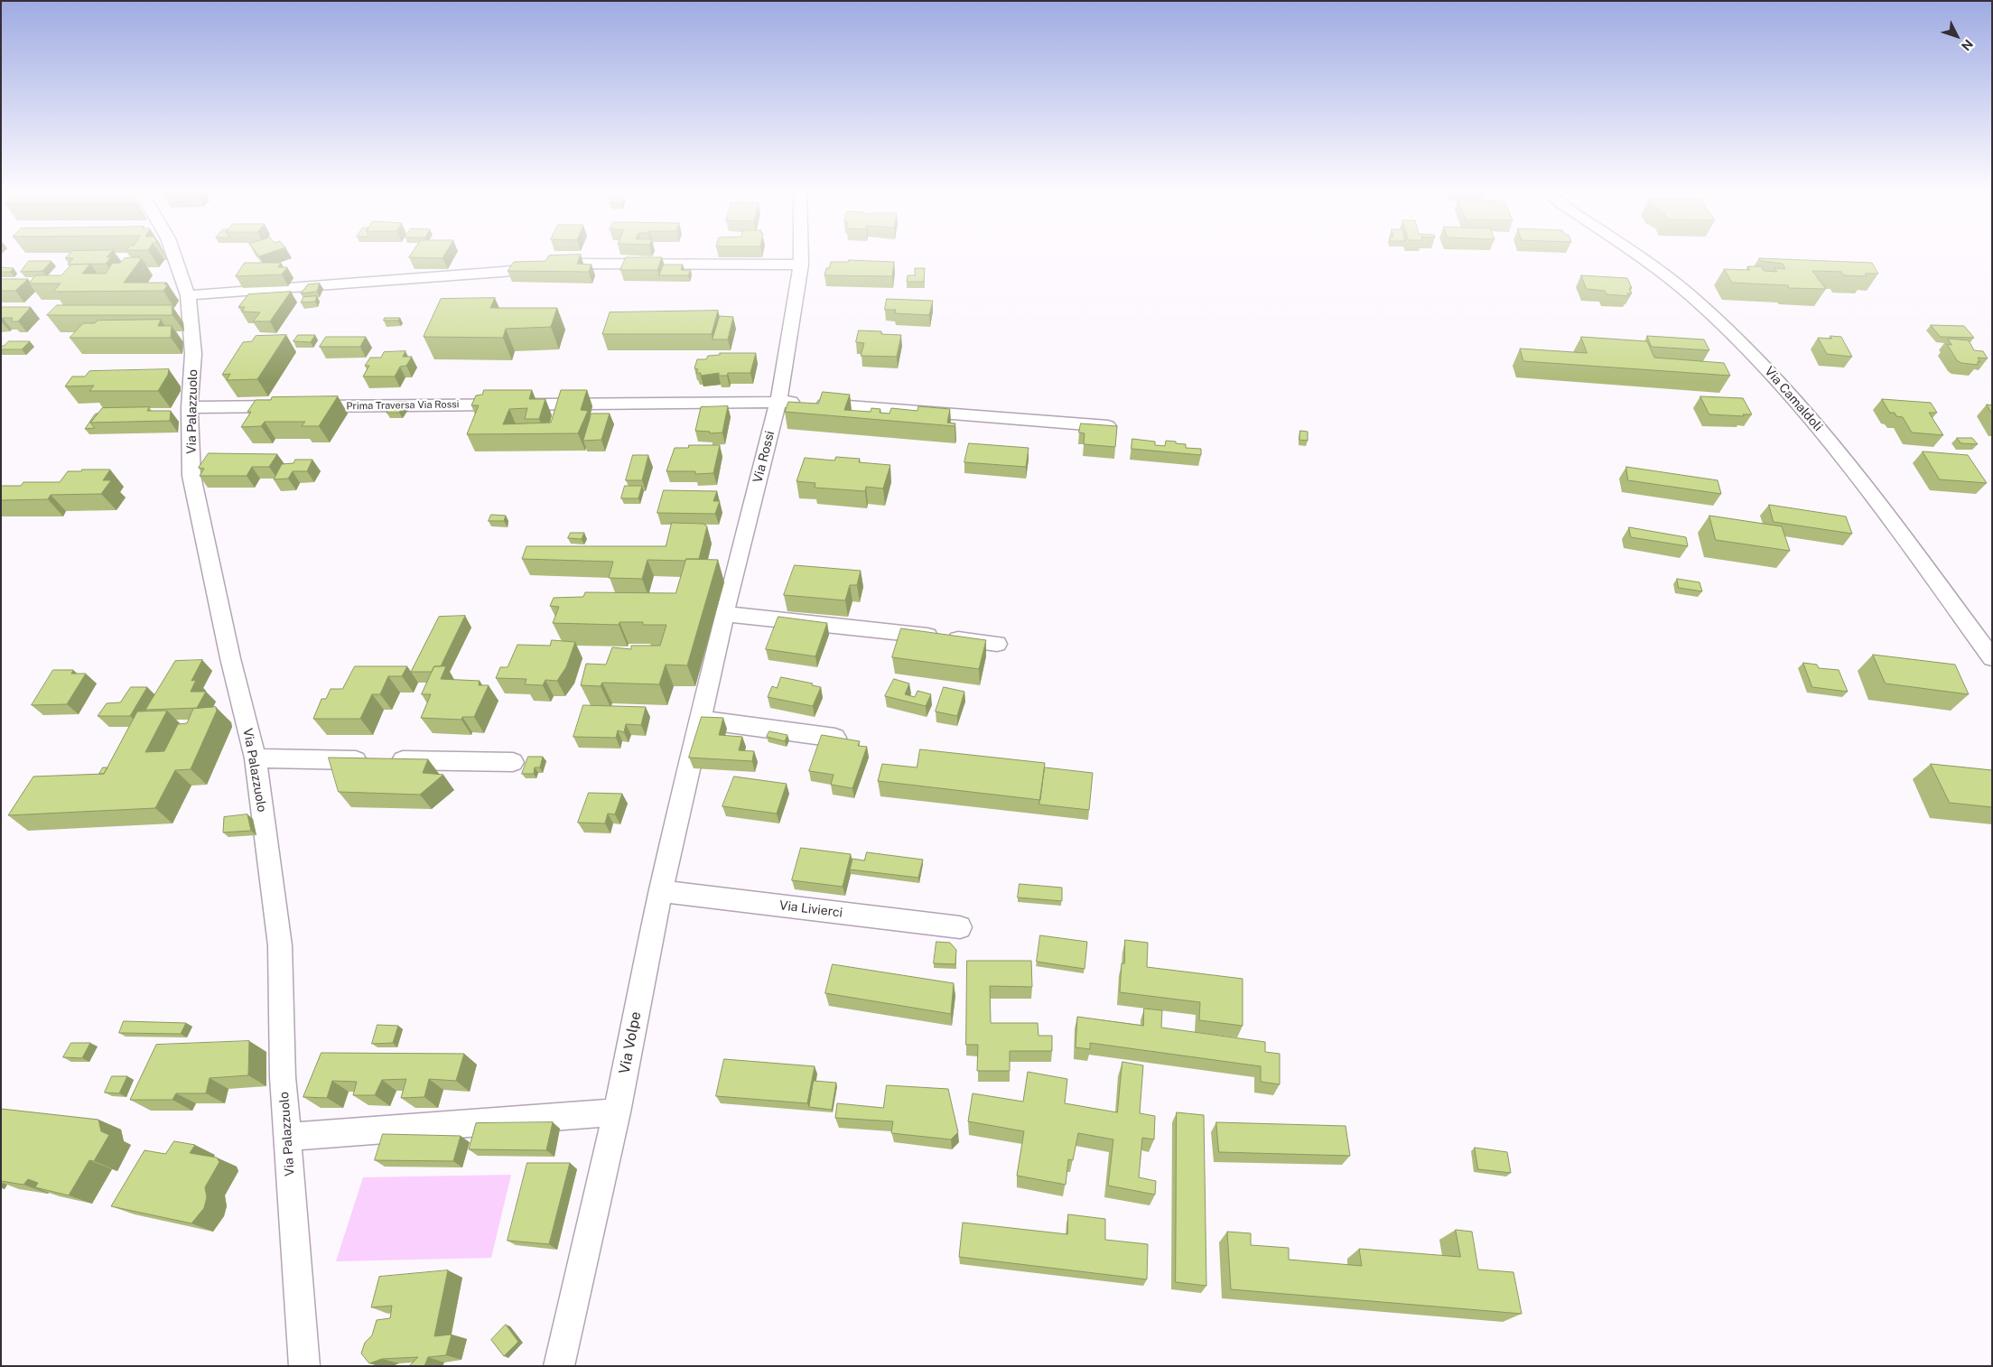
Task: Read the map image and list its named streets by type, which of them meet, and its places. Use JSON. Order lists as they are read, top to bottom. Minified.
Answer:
{"streets":{"street":["Via Camaldoli","Prima Traversa Via Rossi","Via Palazzuolo","Via Rossi","Via Livierci","Via Volpe"]},"crossings":[["Prima Traversa Via Rossi","Via Palazzuolo"],["Prima Traversa Via Rossi","Via Rossi"],["Via Rossi","Via Volpe"],["Via Livierci","Via Volpe"]],"north":"bottom right"}
